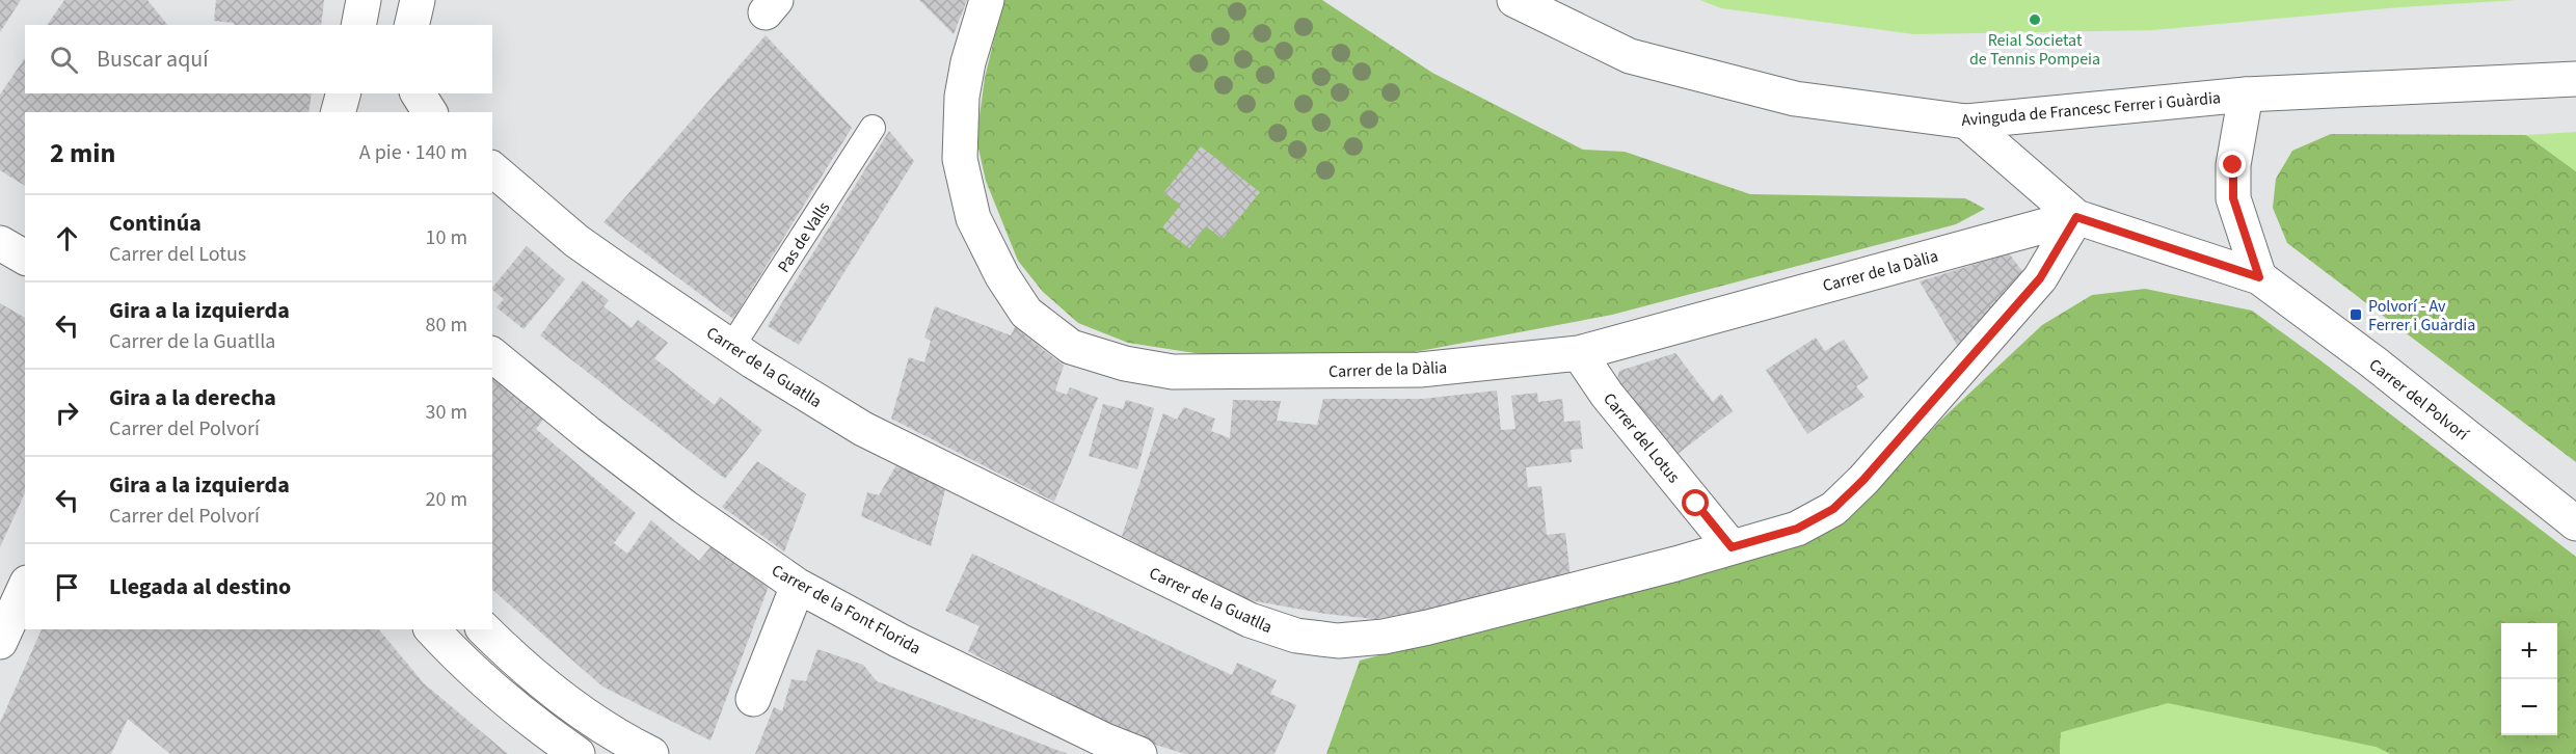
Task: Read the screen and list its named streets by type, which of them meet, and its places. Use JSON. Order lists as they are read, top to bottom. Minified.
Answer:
{"streets":{"street":["Avinguda de Francesc Ferrer i Guàrdia","Carrer de la Dàlia","Carrer de la Guatlla","Carrer del Polvorí","Carrer del Lotus","Carrer de la Font Florida"],"lane":["Pas de Valls"]},"crossings":[["Avinguda de Francesc Ferrer i Guàrdia","Carrer del Polvorí"],["Pas de Valls","Carrer de la Guatlla"],["Carrer de la Dàlia","Carrer de la Guatlla"],["Carrer de la Dàlia","Carrer del Polvorí"],["Carrer de la Dàlia","Carrer del Lotus"],["Carrer de la Guatlla","Carrer del Polvorí"],["Carrer de la Guatlla","Carrer del Lotus"]],"places":{"other":["Reial Societat de Tennis Pompeia"],"transit":["Polvorí - Av Ferrer i Guàrdia"]},"page":{"search":"Buscar aquí","heading":["2 min","A pie · 140 m"],"list":[["Continúa","Carrer del Lotus","10 m"],["Gira a la izquierda","Carrer de la Guatlla","80 m"],["Gira a la derecha","Carrer del Polvorí","30 m"],["Gira a la izquierda","Carrer del Polvorí","20 m"],"Llegada al destino"],"map_buttons":["+","−"]}}
